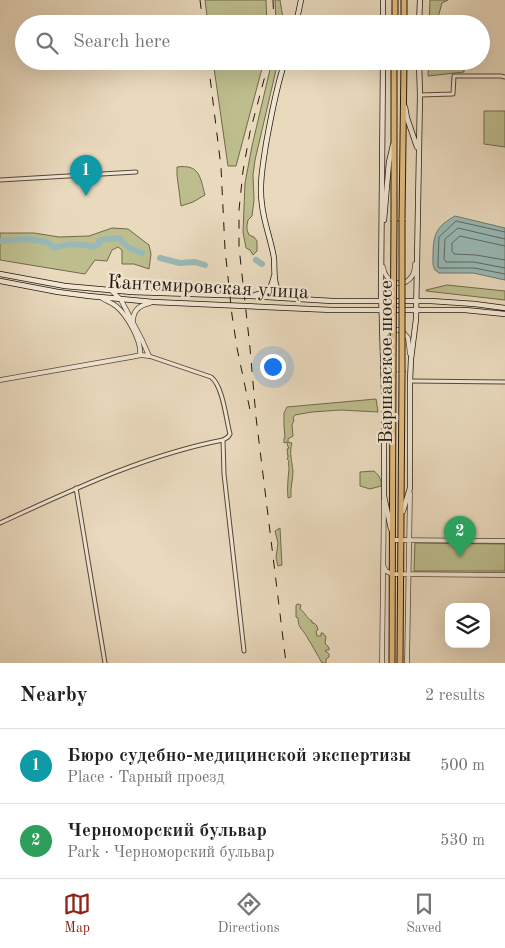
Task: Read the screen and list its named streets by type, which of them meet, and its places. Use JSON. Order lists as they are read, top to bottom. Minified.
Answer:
{"streets":{"main road":["Кантемировская улица","Варшавское шоссе"]},"page":{"search":"Search here","pins":["1","2"],"heading":["Nearby","2 results"],"list":[{"mark":"1","name":"Бюро судебно-медицинской экспертизы","note":"Place · Тарный проезд","value":"500 m"},{"mark":"2","name":"Черноморский бульвар","note":"Park · Черноморский бульвар","value":"530 m"}],"nav":["Map","Directions","Saved"]}}
